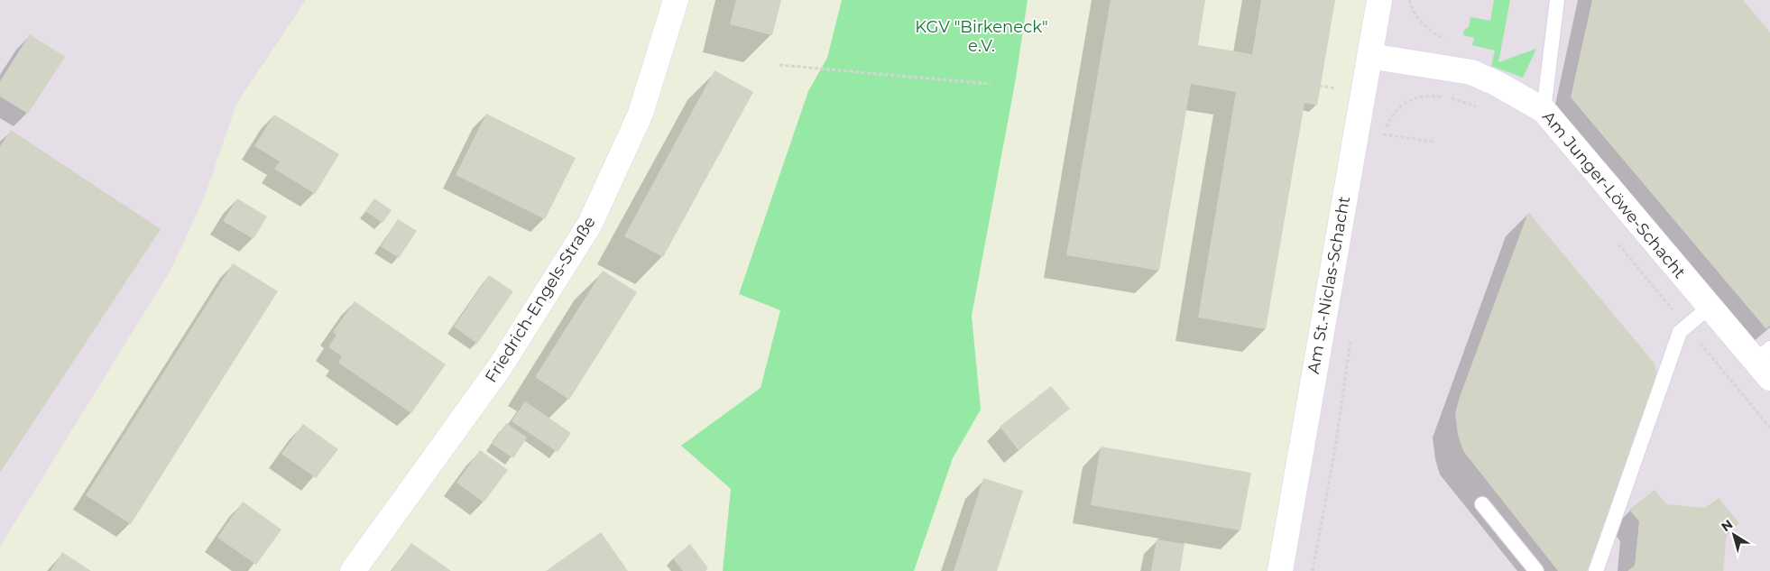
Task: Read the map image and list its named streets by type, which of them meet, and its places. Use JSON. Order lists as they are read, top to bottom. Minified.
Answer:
{"streets":{"street":["Am Junger-Löwe-Schacht","Am St.-Niclas-Schacht","Friedrich-Engels-Straße"]},"crossings":[["Am Junger-Löwe-Schacht","Am St.-Niclas-Schacht"]],"parks":["KGV \"Birkeneck\" e.V."],"north":"top left"}
